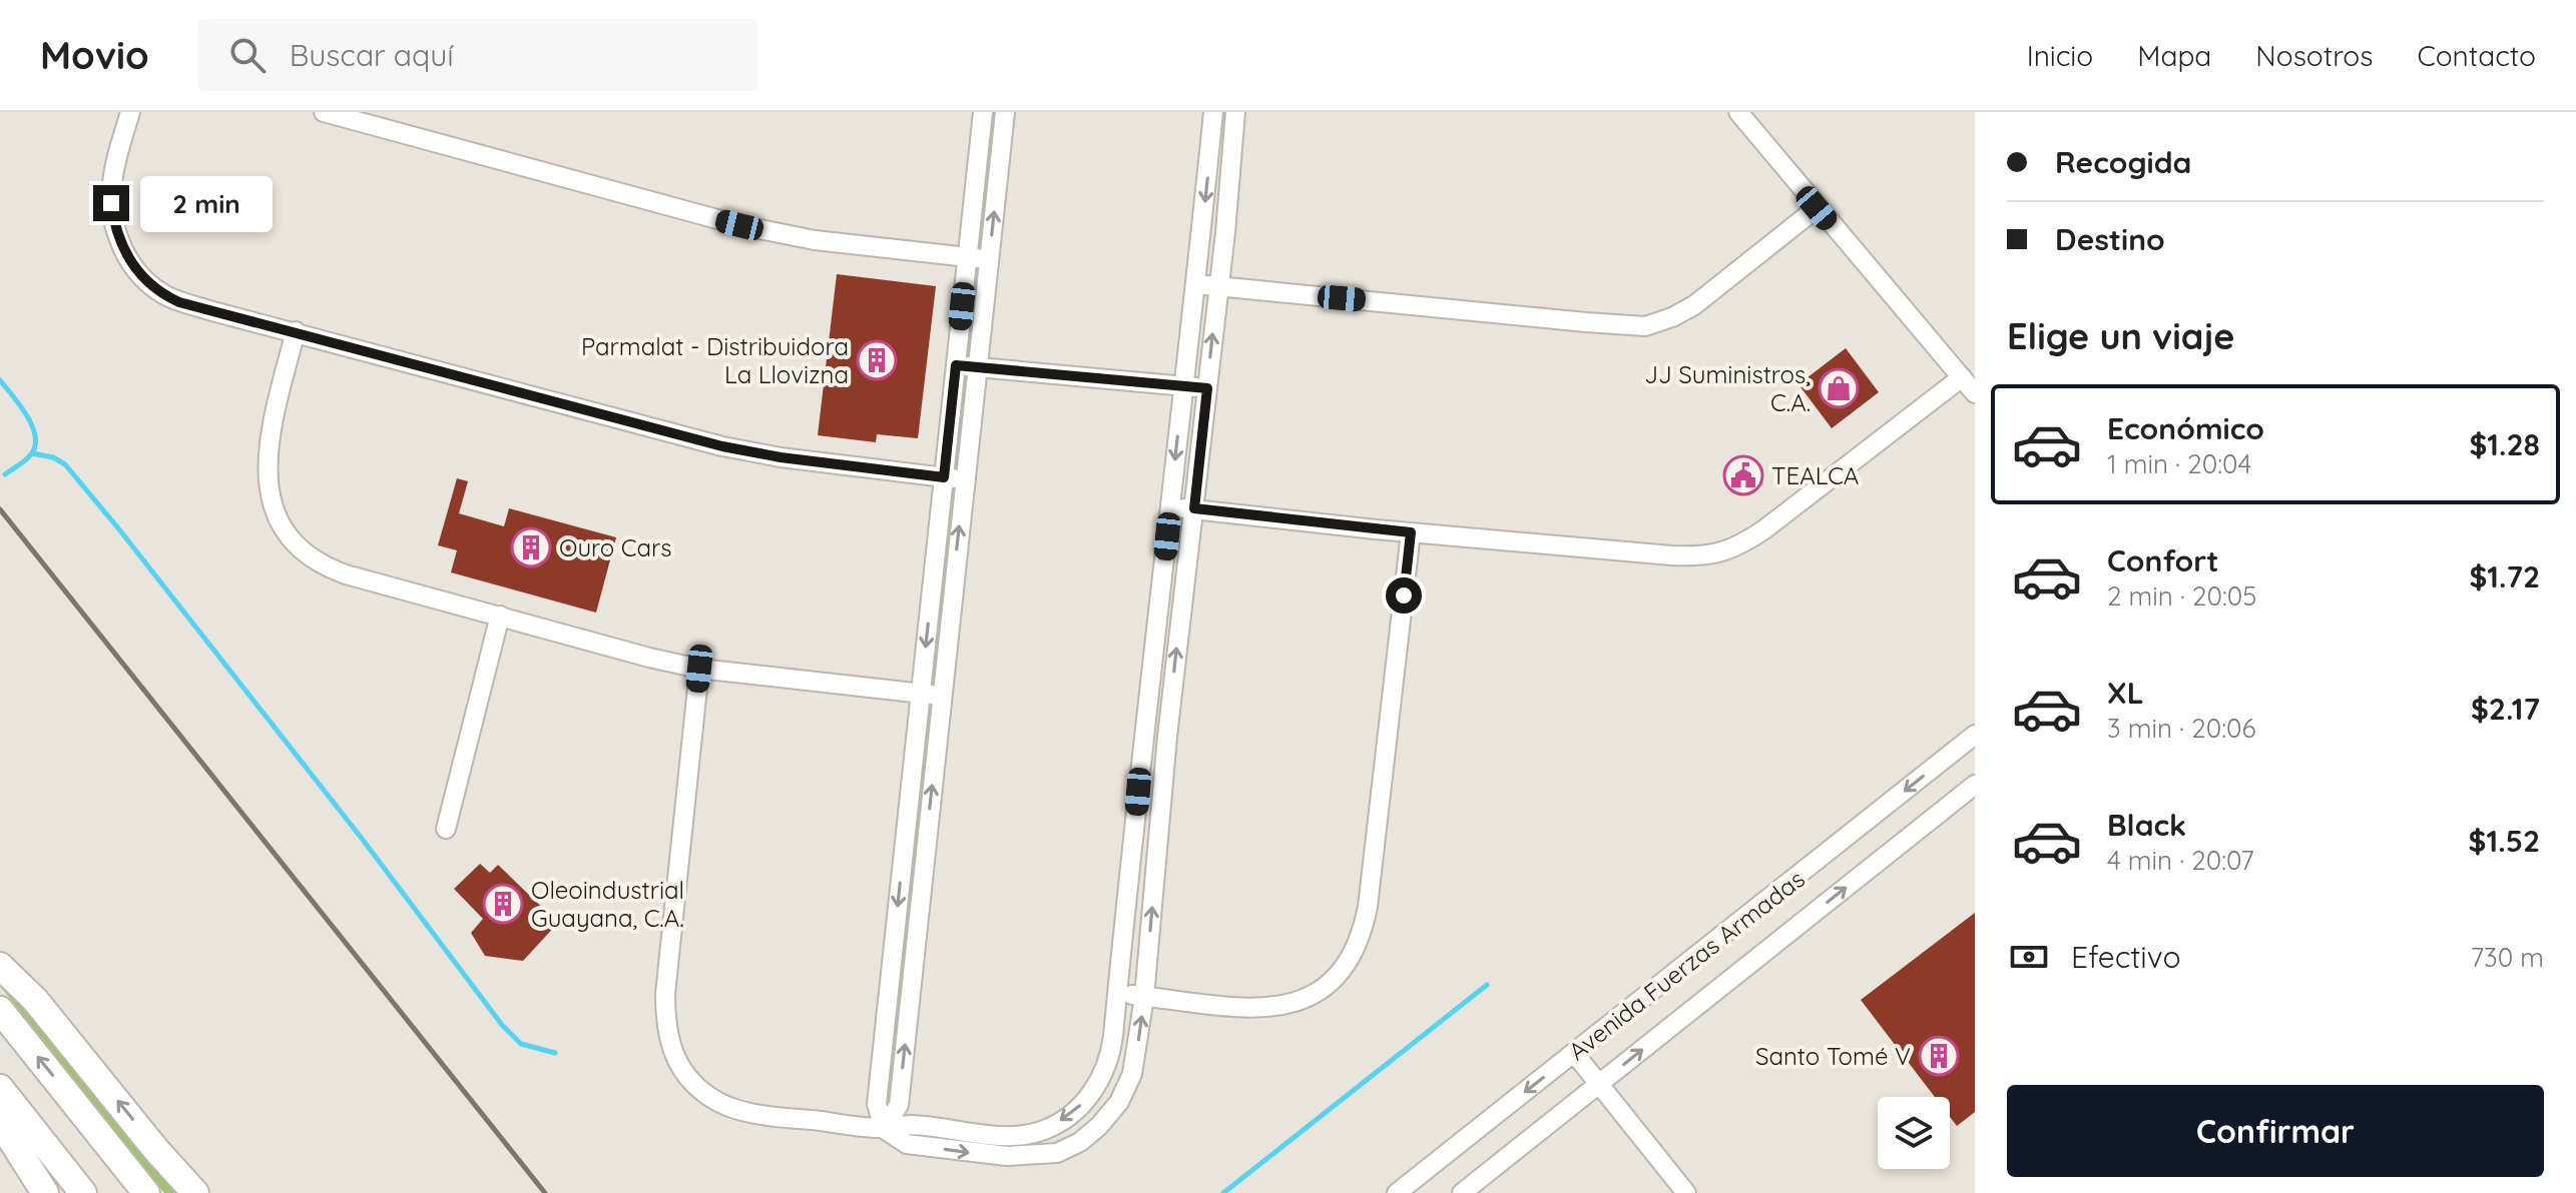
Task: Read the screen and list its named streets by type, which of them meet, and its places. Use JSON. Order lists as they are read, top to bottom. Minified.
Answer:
{"streets":{"street":["Avenida Fuerzas Armadas"]},"places":{"building":["Parmalat - Distribuidora La Llovizna","Ouro Cars","Oleoindustrial Guayana, C.A.","Santo Tomé V"],"shop":["JJ Suministros, C.A."],"public building":["TEALCA"]},"page":{"header":"Movio","search":"Buscar aquí","nav":["Inicio","Mapa","Nosotros","Contacto"],"banner":["Recogida","Destino"],"bubble":"2 min","heading":"Elige un viaje","list":[{"name":"Económico","note":"1 min · 20:04","value":"$1.28"},{"name":"Confort","note":"2 min · 20:05","value":"$1.72"},{"name":"XL","note":"3 min · 20:06","value":"$2.17"},{"name":"Black","note":"4 min · 20:07","value":"$1.52"}],"pay":["Efectivo","730 m"],"buttons":"Confirmar"}}
